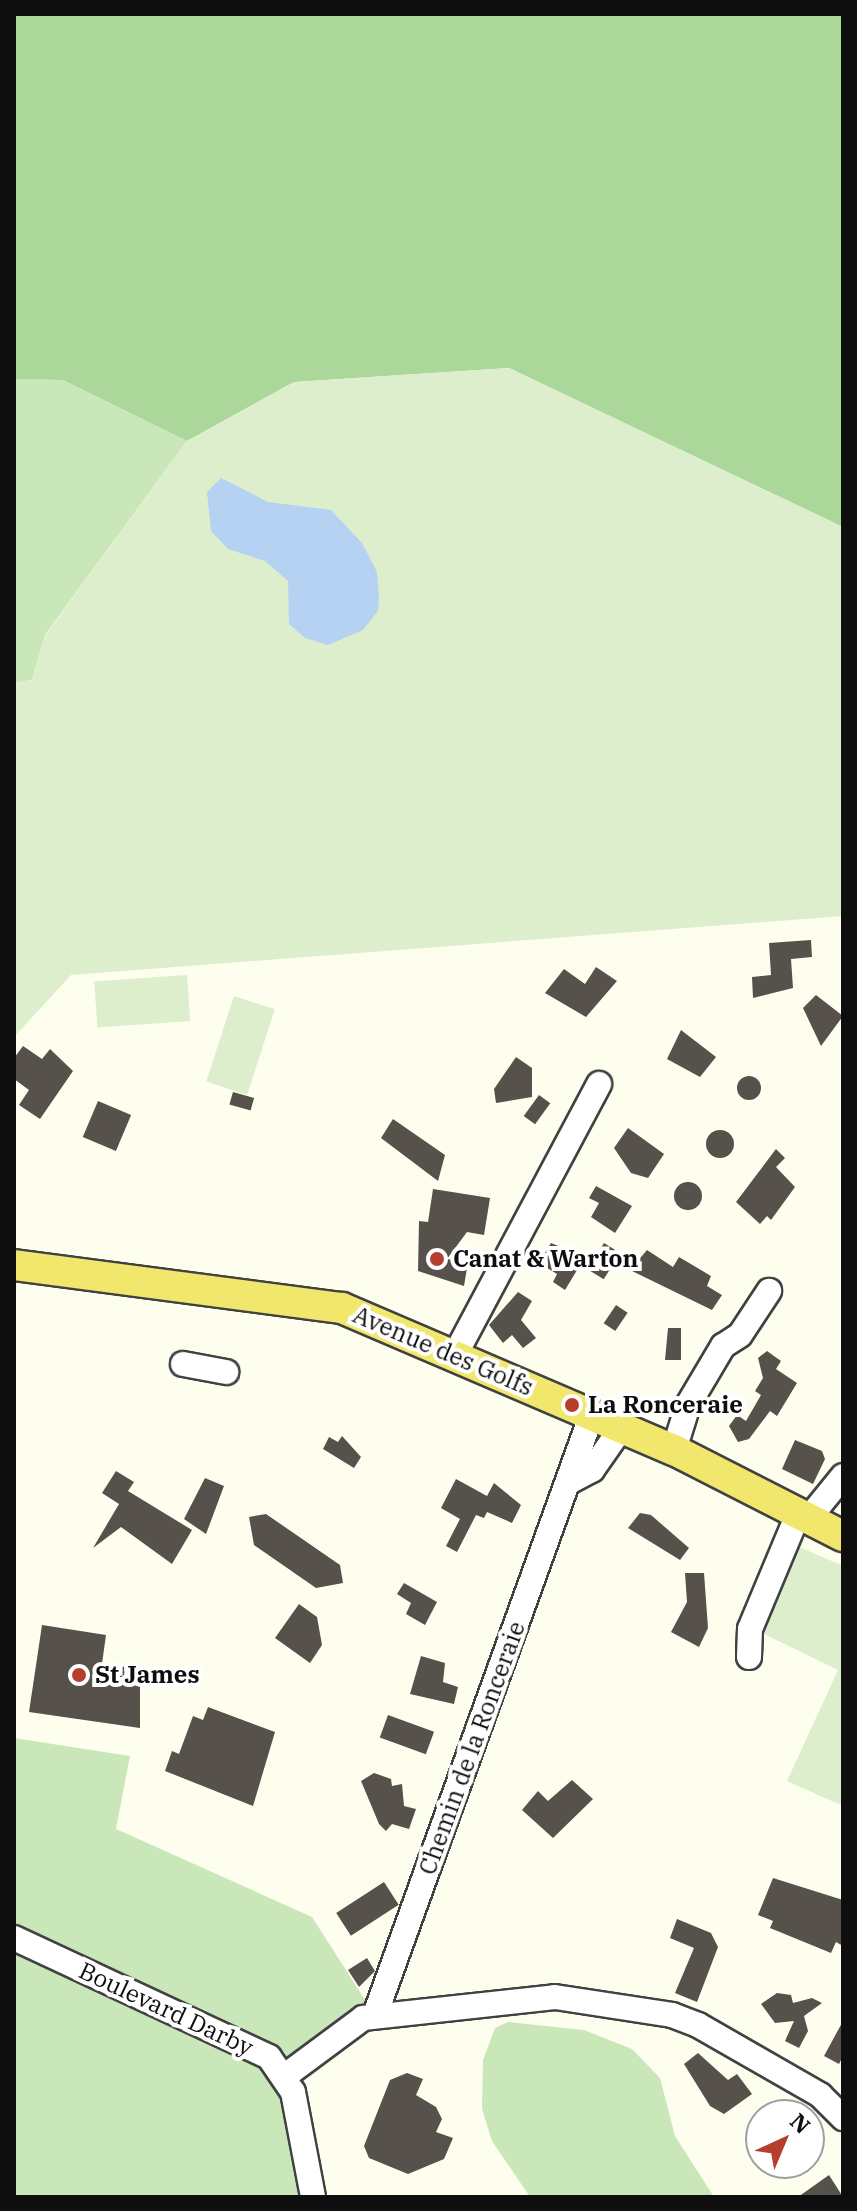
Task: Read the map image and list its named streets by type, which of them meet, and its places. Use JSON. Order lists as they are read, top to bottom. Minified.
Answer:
{"streets":{"main road":["Avenue des Golfs"],"street":["Chemin de la Ronceraie","Boulevard Darby"]},"crossings":[["Avenue des Golfs","Chemin de la Ronceraie"]],"places":["Canat & Warton","La Ronceraie","St James"],"north":"top right"}
